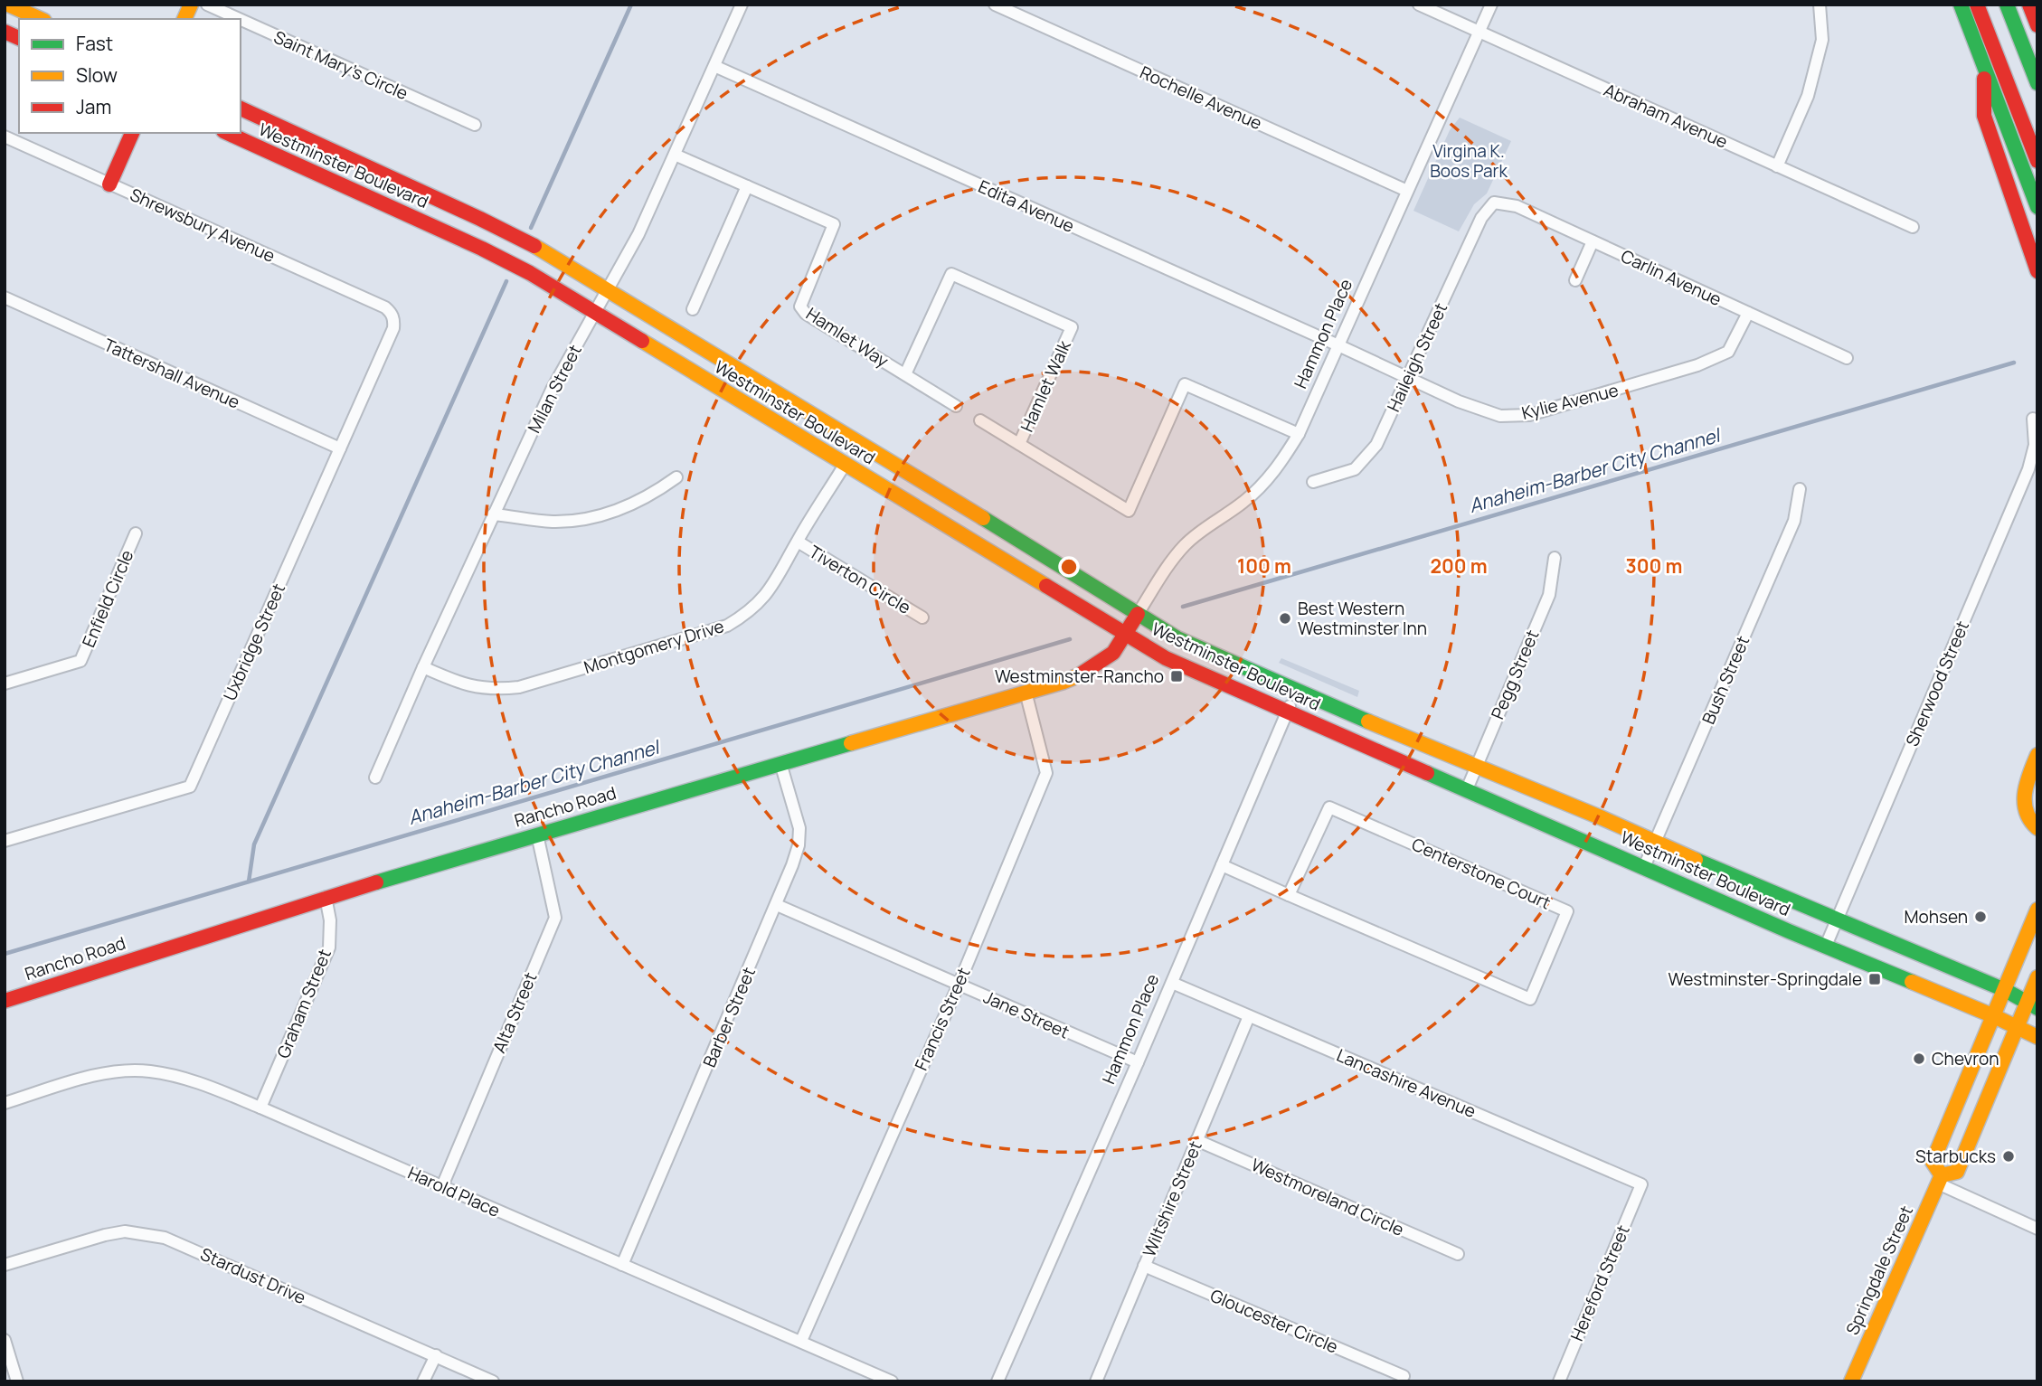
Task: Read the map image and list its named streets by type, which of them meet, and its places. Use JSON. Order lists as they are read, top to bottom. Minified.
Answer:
{"streets":{"main road":["Westminster Boulevard","Hammon Place","Rancho Road","Springdale Street"],"street":["Saint Mary's Circle","Rochelle Avenue","Abraham Avenue","Edita Avenue","Shrewsbury Avenue","Carlin Avenue","Hamlet Way","Haileigh Street","Tattershall Avenue","Hamlet Walk","Milan Street","Kylie Avenue","Tiverton Circle","Enfield Circle","Uxbridge Street","Montgomery Drive","Pegg Street","Bush Street","Sherwood Street","Centerstone Court","Graham Street","Alta Street","Jane Street","Barber Street","Francis Street","Lancashire Avenue","Harold Place","Westmoreland Circle","Wiltshire Street","Stardust Drive","Hereford Street","Gloucester Circle"]},"crossings":[["Rochelle Avenue","Hammon Place"],["Abraham Avenue","Hammon Place"],["Westminster Boulevard","Hammon Place"],["Westminster Boulevard","Milan Street"],["Westminster Boulevard","Montgomery Drive"],["Westminster Boulevard","Pegg Street"],["Westminster Boulevard","Bush Street"],["Westminster Boulevard","Sherwood Street"],["Westminster Boulevard","Rancho Road"],["Westminster Boulevard","Springdale Street"],["Edita Avenue","Hammon Place"],["Edita Avenue","Milan Street"],["Edita Avenue","Kylie Avenue"],["Shrewsbury Avenue","Uxbridge Street"],["Carlin Avenue","Haileigh Street"],["Carlin Avenue","Kylie Avenue"],["Hammon Place","Kylie Avenue"],["Hammon Place","Rancho Road"],["Hammon Place","Centerstone Court"],["Hammon Place","Jane Street"],["Hammon Place","Lancashire Avenue"],["Hamlet Way","Hamlet Walk"],["Hamlet Way","Milan Street"],["Haileigh Street","Kylie Avenue"],["Tattershall Avenue","Uxbridge Street"],["Milan Street","Montgomery Drive"],["Tiverton Circle","Montgomery Drive"],["Rancho Road","Graham Street"],["Rancho Road","Alta Street"],["Rancho Road","Barber Street"],["Rancho Road","Francis Street"],["Graham Street","Harold Place"],["Alta Street","Harold Place"],["Jane Street","Barber Street"],["Jane Street","Francis Street"],["Barber Street","Harold Place"],["Francis Street","Harold Place"],["Lancashire Avenue","Wiltshire Street"],["Lancashire Avenue","Hereford Street"],["Westmoreland Circle","Wiltshire Street"],["Wiltshire Street","Gloucester Circle"]],"water":["Anaheim-Barber City Channel"],"parks":["Virgina K. Boos Park"],"places":{"other":["Best Western Westminster Inn","Mohsen","Chevron","Starbucks"],"transit":["Westminster-Rancho","Westminster-Springdale"]},"legend":["Fast","Slow","Jam"],"rings":["100 m","200 m","300 m"]}
